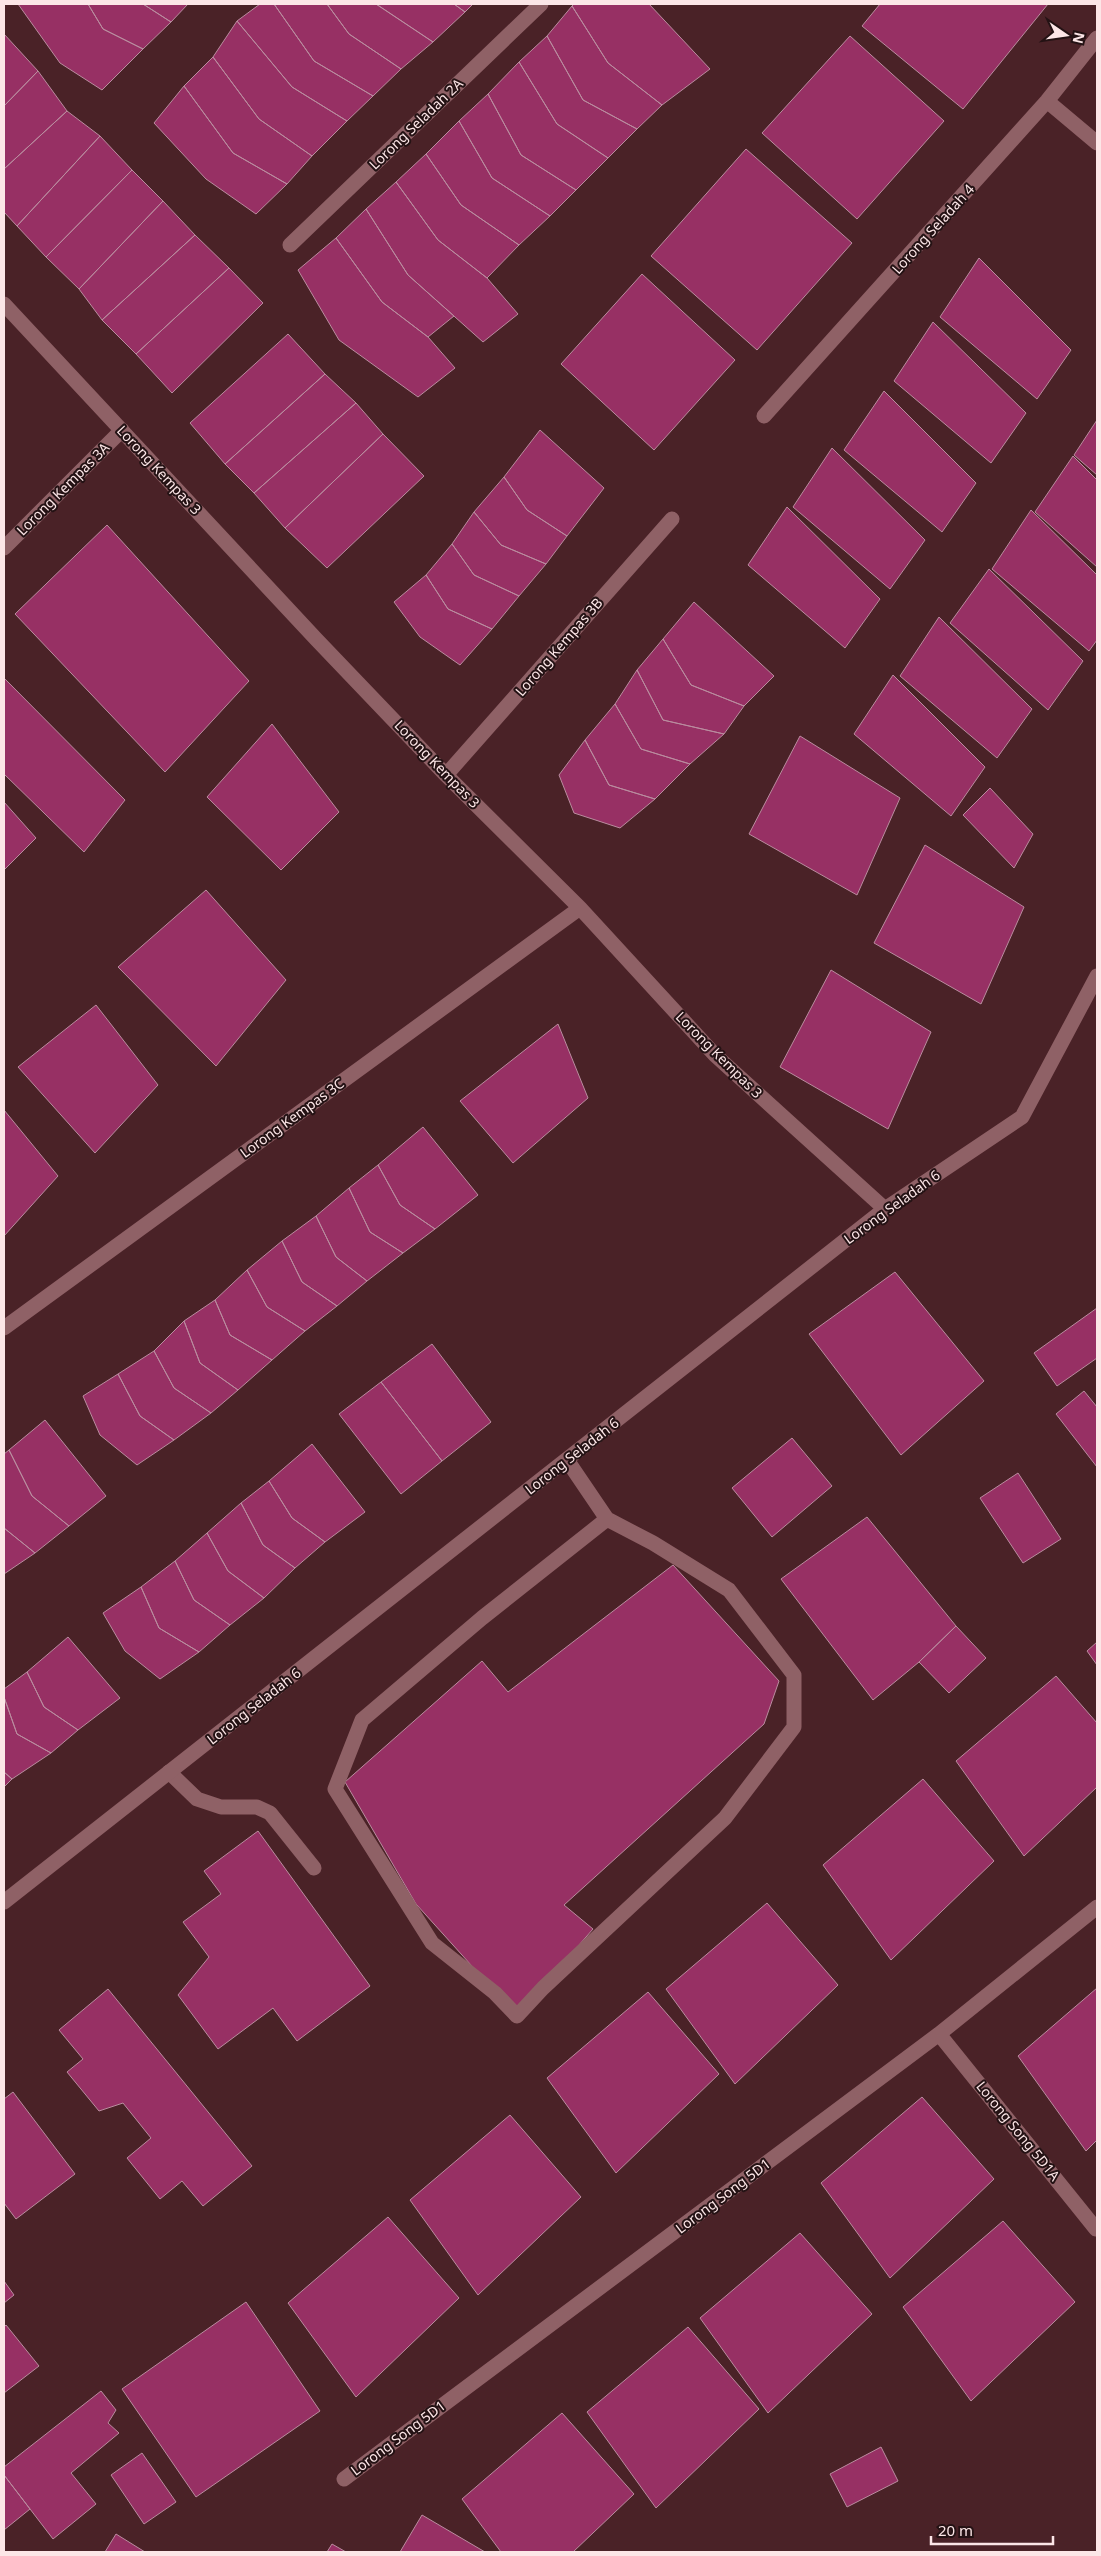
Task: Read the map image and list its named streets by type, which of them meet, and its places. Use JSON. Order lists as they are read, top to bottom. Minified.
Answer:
{"streets":{"street":["Lorong Seladah 2A","Lorong Seladah 4","Lorong Kempas 3","Lorong Kempas 3A","Lorong Kempas 3B","Lorong Kempas 3C","Lorong Seladah 6","Lorong Song 5D1A","Lorong Song 5D1"]},"crossings":[["Lorong Kempas 3","Lorong Kempas 3A"],["Lorong Kempas 3","Lorong Kempas 3B"],["Lorong Kempas 3","Lorong Kempas 3C"],["Lorong Kempas 3","Lorong Seladah 6"],["Lorong Song 5D1A","Lorong Song 5D1"]],"scale_bar":"20 m","north":"right"}
